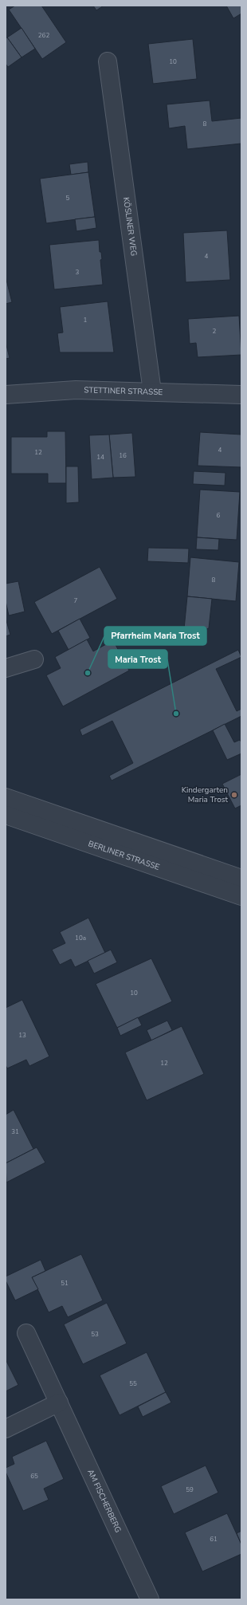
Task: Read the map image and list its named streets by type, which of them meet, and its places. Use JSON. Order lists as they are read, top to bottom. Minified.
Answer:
{"streets":{"street":["KÖSLINER WEG","STETTINER STRASSE","BERLINER STRASSE","AM FISCHERBERG"]},"crossings":[["KÖSLINER WEG","STETTINER STRASSE"]],"places":["Pfarrheim Maria Trost","Maria Trost","Kindergarten Maria Trost"],"house_numbers":["262","10","8","5","4","3","1","2","4","12","16","14","6","8","7","10a","10","13","12","31","51","53","55","65","59","61"]}
